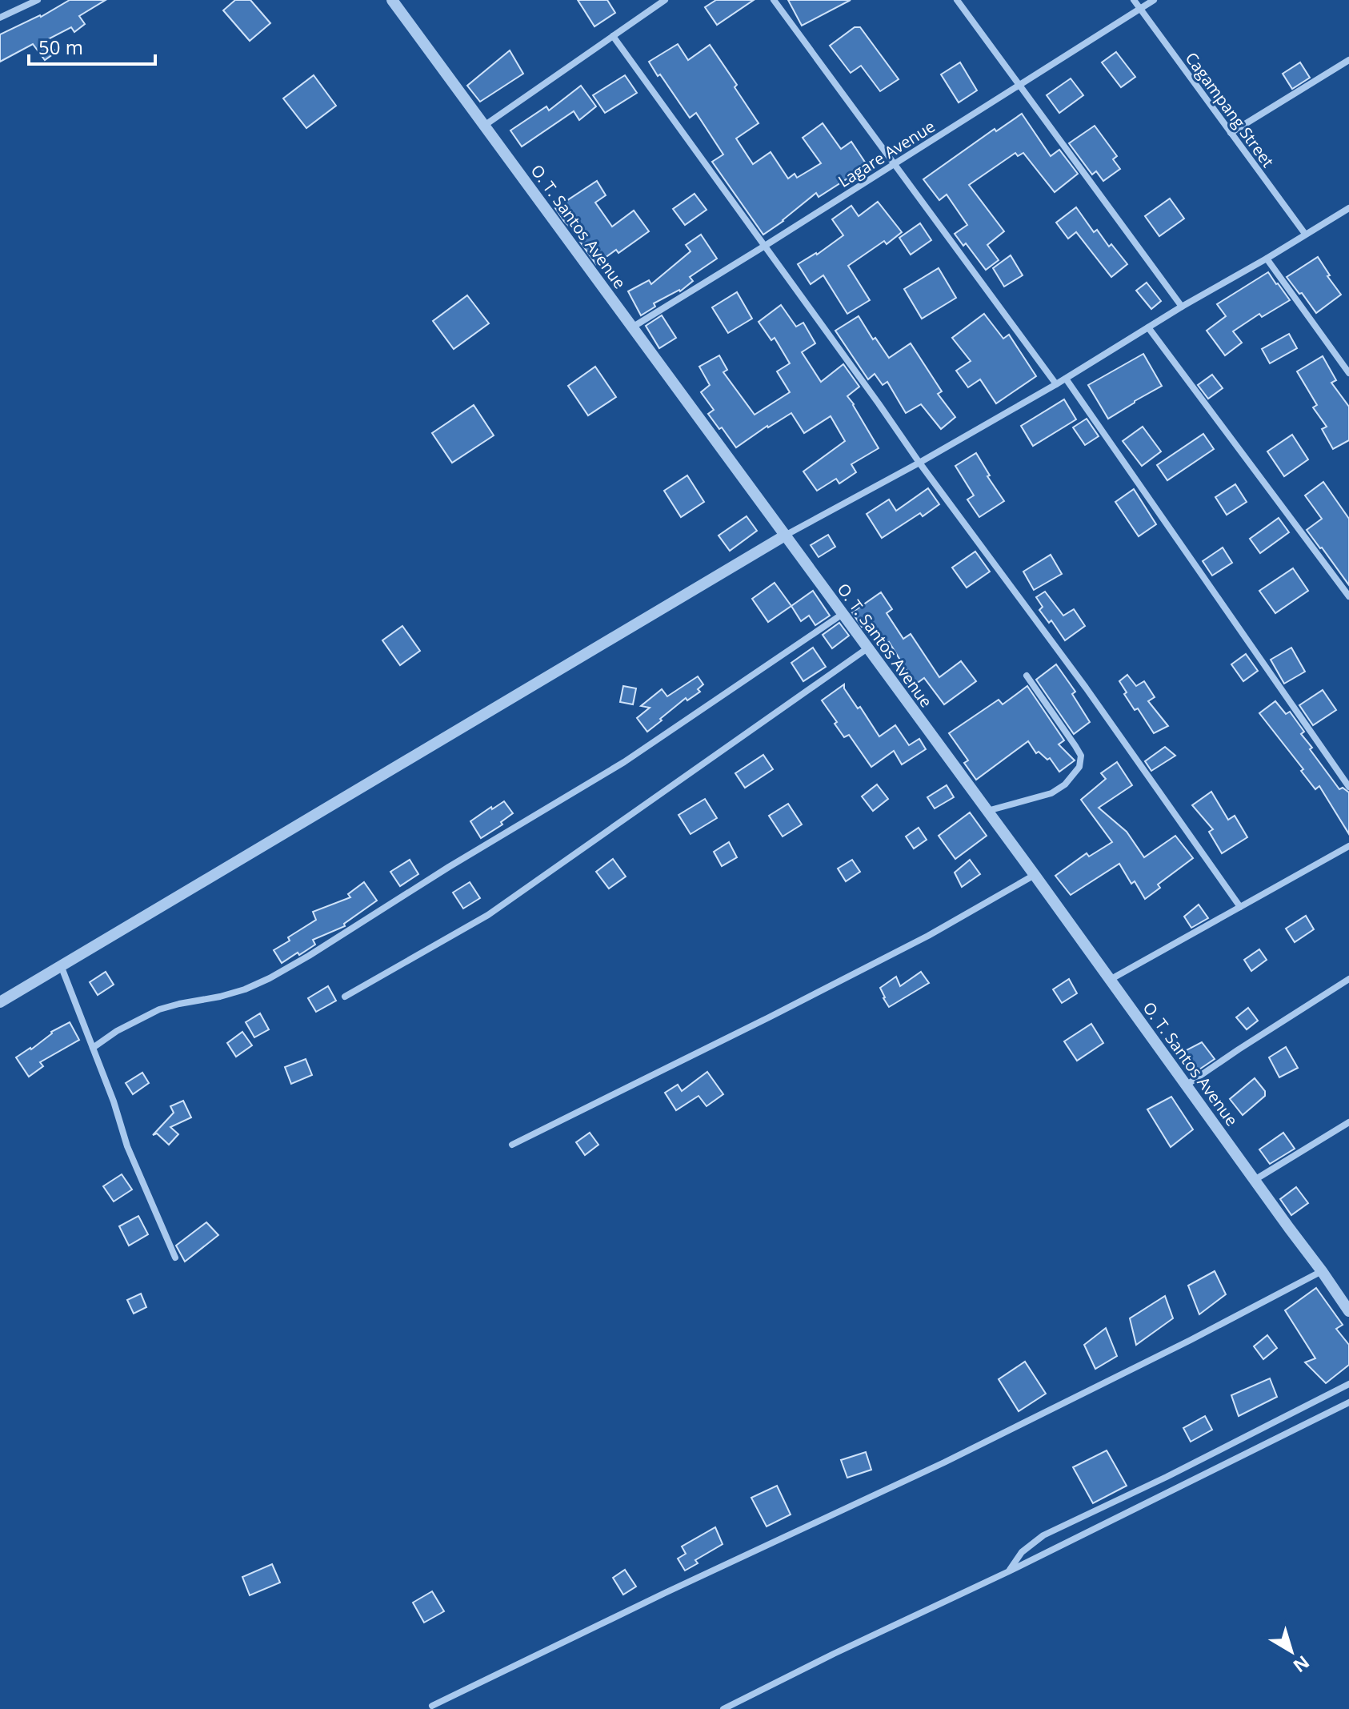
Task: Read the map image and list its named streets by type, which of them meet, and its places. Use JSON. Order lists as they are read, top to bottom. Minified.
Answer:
{"streets":{"street":["Cagampang Street","Lagare Avenue","O. T. Santos Avenue"]},"crossings":[["Cagampang Street","Lagare Avenue"],["Lagare Avenue","O. T. Santos Avenue"]],"scale_bar":"50 m","north":"bottom right"}
